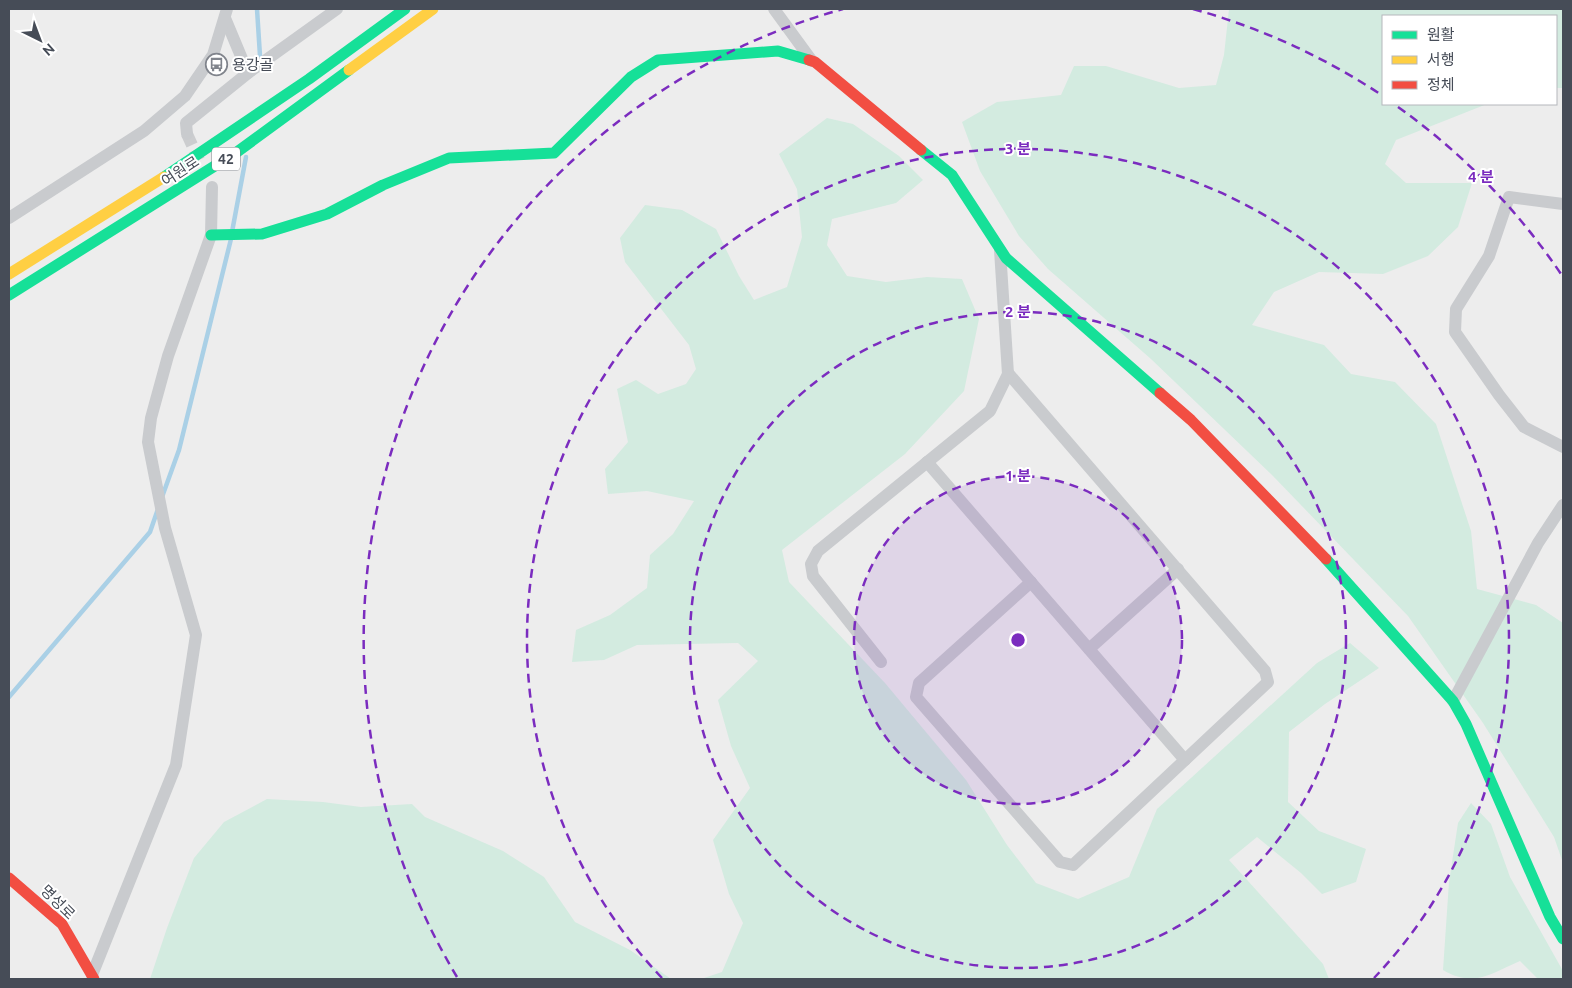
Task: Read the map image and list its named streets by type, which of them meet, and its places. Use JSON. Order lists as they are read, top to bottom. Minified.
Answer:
{"streets":{"main road":["42","여원로","명성로"]},"places":{"bus stop":["용강골"]},"legend":["원활","서행","정체"],"north":"bottom right","rings":["3 분","4 분","2 분","1 분"]}
